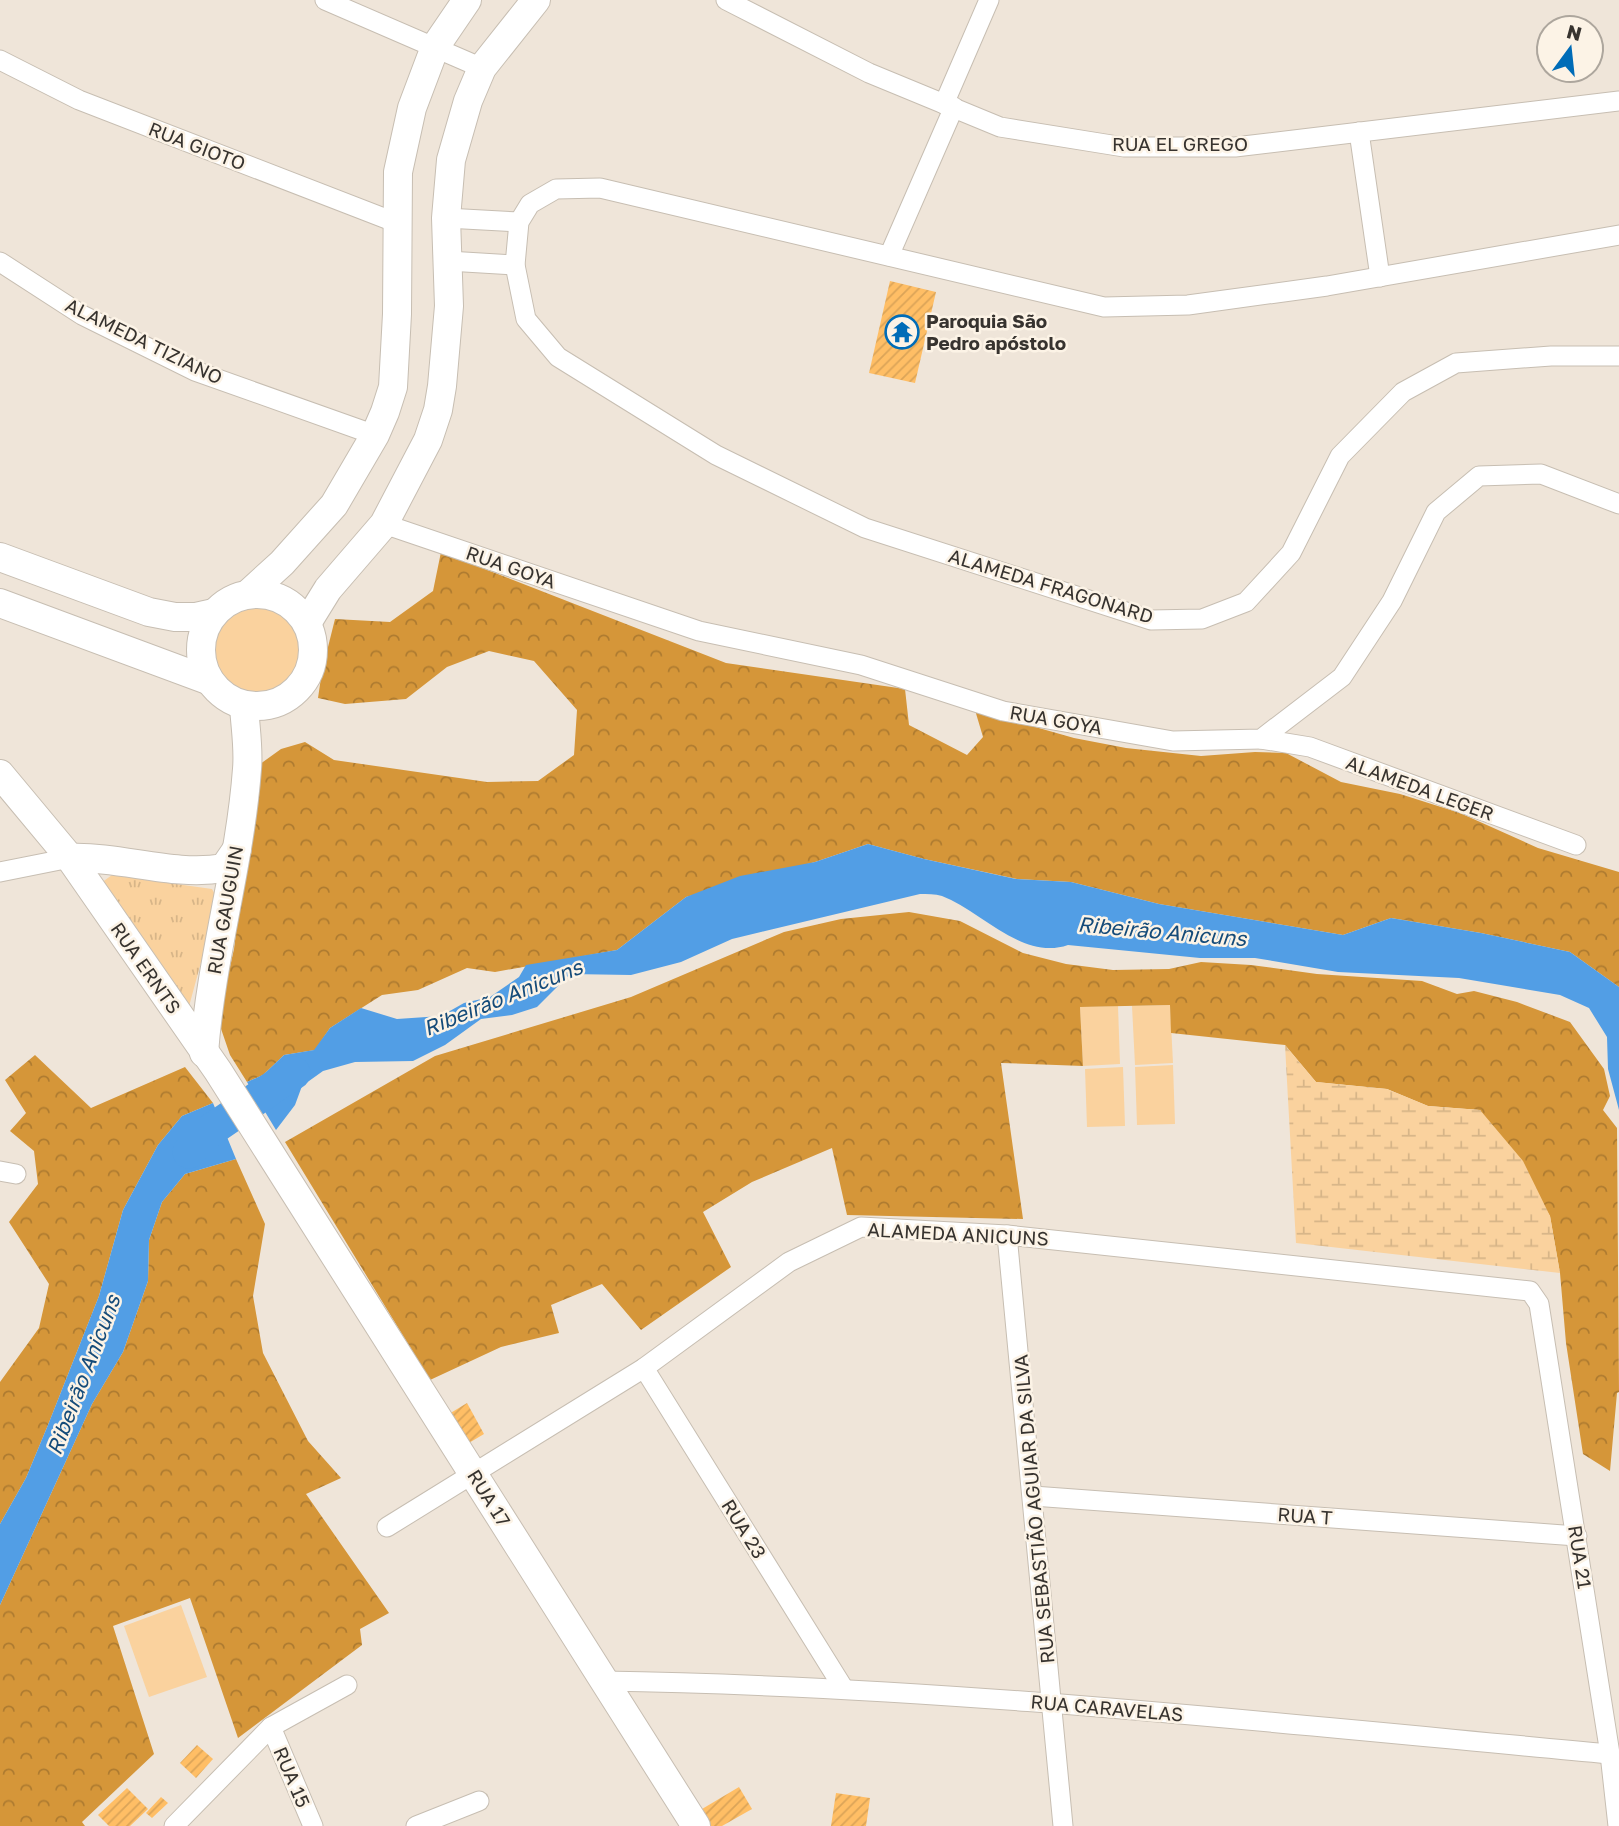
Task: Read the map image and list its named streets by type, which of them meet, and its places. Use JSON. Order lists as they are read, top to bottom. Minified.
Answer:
{"streets":{"street":["RUA EL GREGO","RUA GIOTO","ALAMEDA TIZIANO","RUA GOYA","ALAMEDA FRAGONARD","ALAMEDA LEGER","RUA GAUGUIN","RUA ERNTS","ALAMEDA ANICUNS","RUA 17","RUA SEBASTIÃO AGUIAR DA SILVA","RUA T","RUA 23","RUA 21","RUA CARAVELAS","RUA 15"]},"crossings":[["RUA GOYA","ALAMEDA LEGER"],["RUA GAUGUIN","RUA ERNTS"],["RUA ERNTS","RUA 17"],["ALAMEDA ANICUNS","RUA 17"],["ALAMEDA ANICUNS","RUA SEBASTIÃO AGUIAR DA SILVA"],["ALAMEDA ANICUNS","RUA 23"],["ALAMEDA ANICUNS","RUA 21"],["RUA 17","RUA CARAVELAS"],["RUA SEBASTIÃO AGUIAR DA SILVA","RUA T"],["RUA SEBASTIÃO AGUIAR DA SILVA","RUA CARAVELAS"],["RUA T","RUA 21"],["RUA 23","RUA CARAVELAS"],["RUA 21","RUA CARAVELAS"]],"water":["Ribeirão Anicuns"],"places":{"temple":["Paroquia São Pedro apóstolo"]},"north":"top"}
